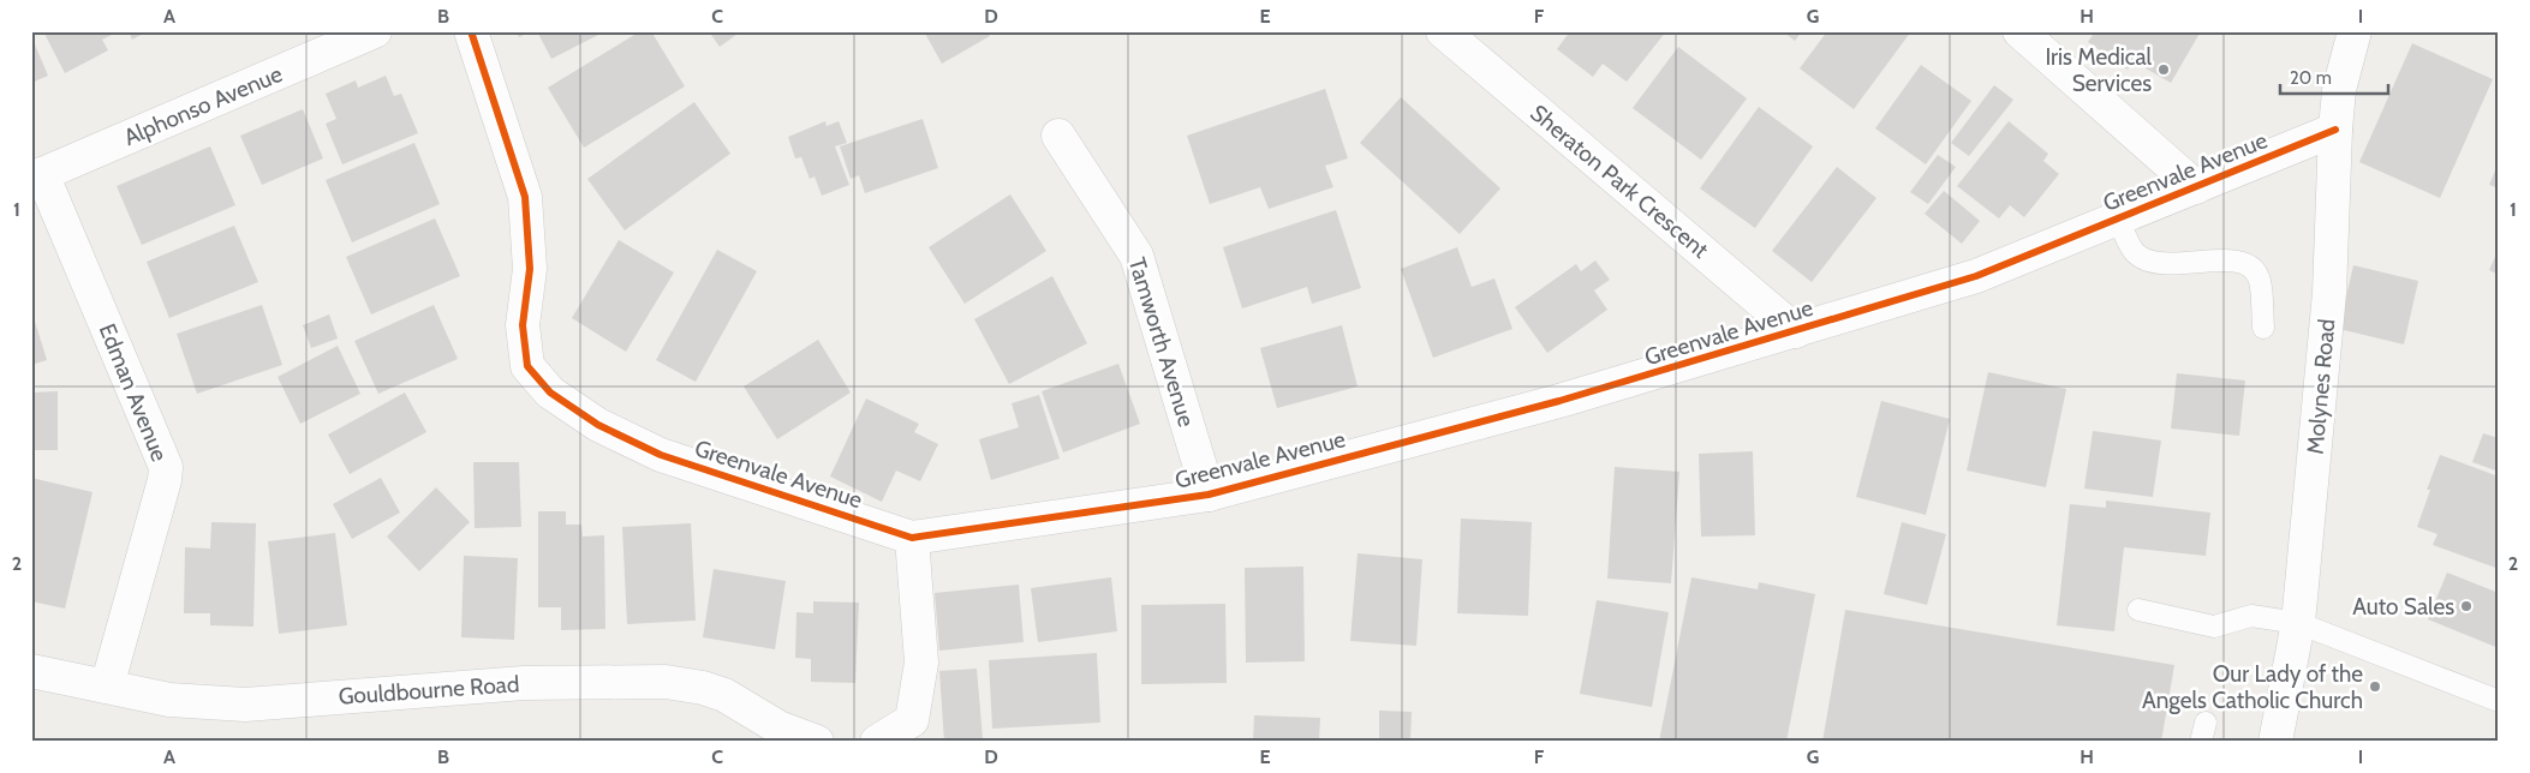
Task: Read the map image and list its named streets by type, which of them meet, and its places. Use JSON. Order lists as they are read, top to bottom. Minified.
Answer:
{"streets":{"street":["Alphonso Avenue","Greenvale Avenue","Sheraton Park Crescent","Tamworth Avenue","Molynes Road","Edman Avenue","Gouldbourne Road"]},"crossings":[["Alphonso Avenue","Edman Avenue"],["Greenvale Avenue","Sheraton Park Crescent"],["Greenvale Avenue","Tamworth Avenue"],["Greenvale Avenue","Molynes Road"],["Edman Avenue","Gouldbourne Road"]],"places":["Iris Medical Services","Auto Sales","Our Lady of the Angels Catholic Church"],"scale_bar":"20 m","grid":{"columns":["A","B","C","D","E","F","G","H","I"],"rows":["1","2"]}}
